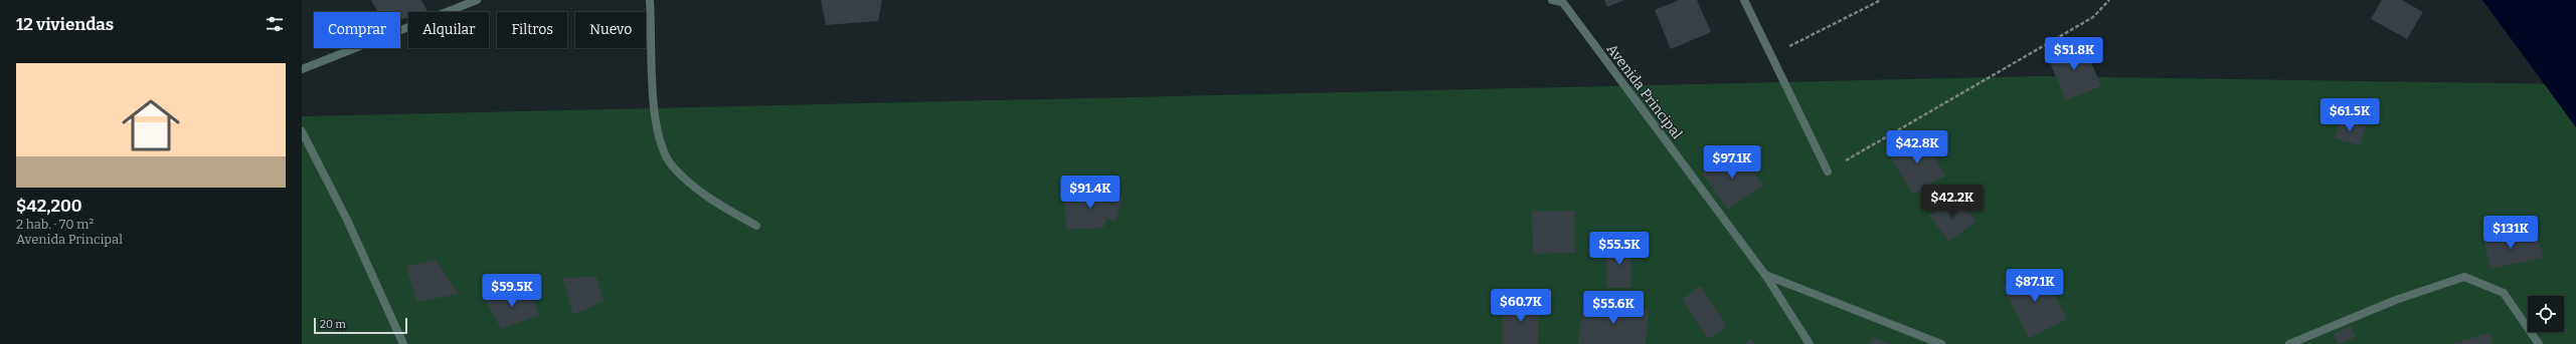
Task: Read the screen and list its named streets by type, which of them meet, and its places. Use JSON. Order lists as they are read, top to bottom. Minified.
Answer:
{"streets":{"street":["Avenida Principal"]},"scale_bar":"20 m","page":{"heading":"12 viviendas","chip":["Comprar","Alquilar","Filtros","Nuevo"],"price":["$51.8K","$61.5K","$42.8K","$97.1K","$91.4K","$42.2K","$131K","$55.5K","$87.1K","$59.5K","$60.7K","$55.6K"],"list":[{"name":"$42,200","note":"2 hab. · 70 m² · Avenida Principal"}],"scale":"20 m"}}
